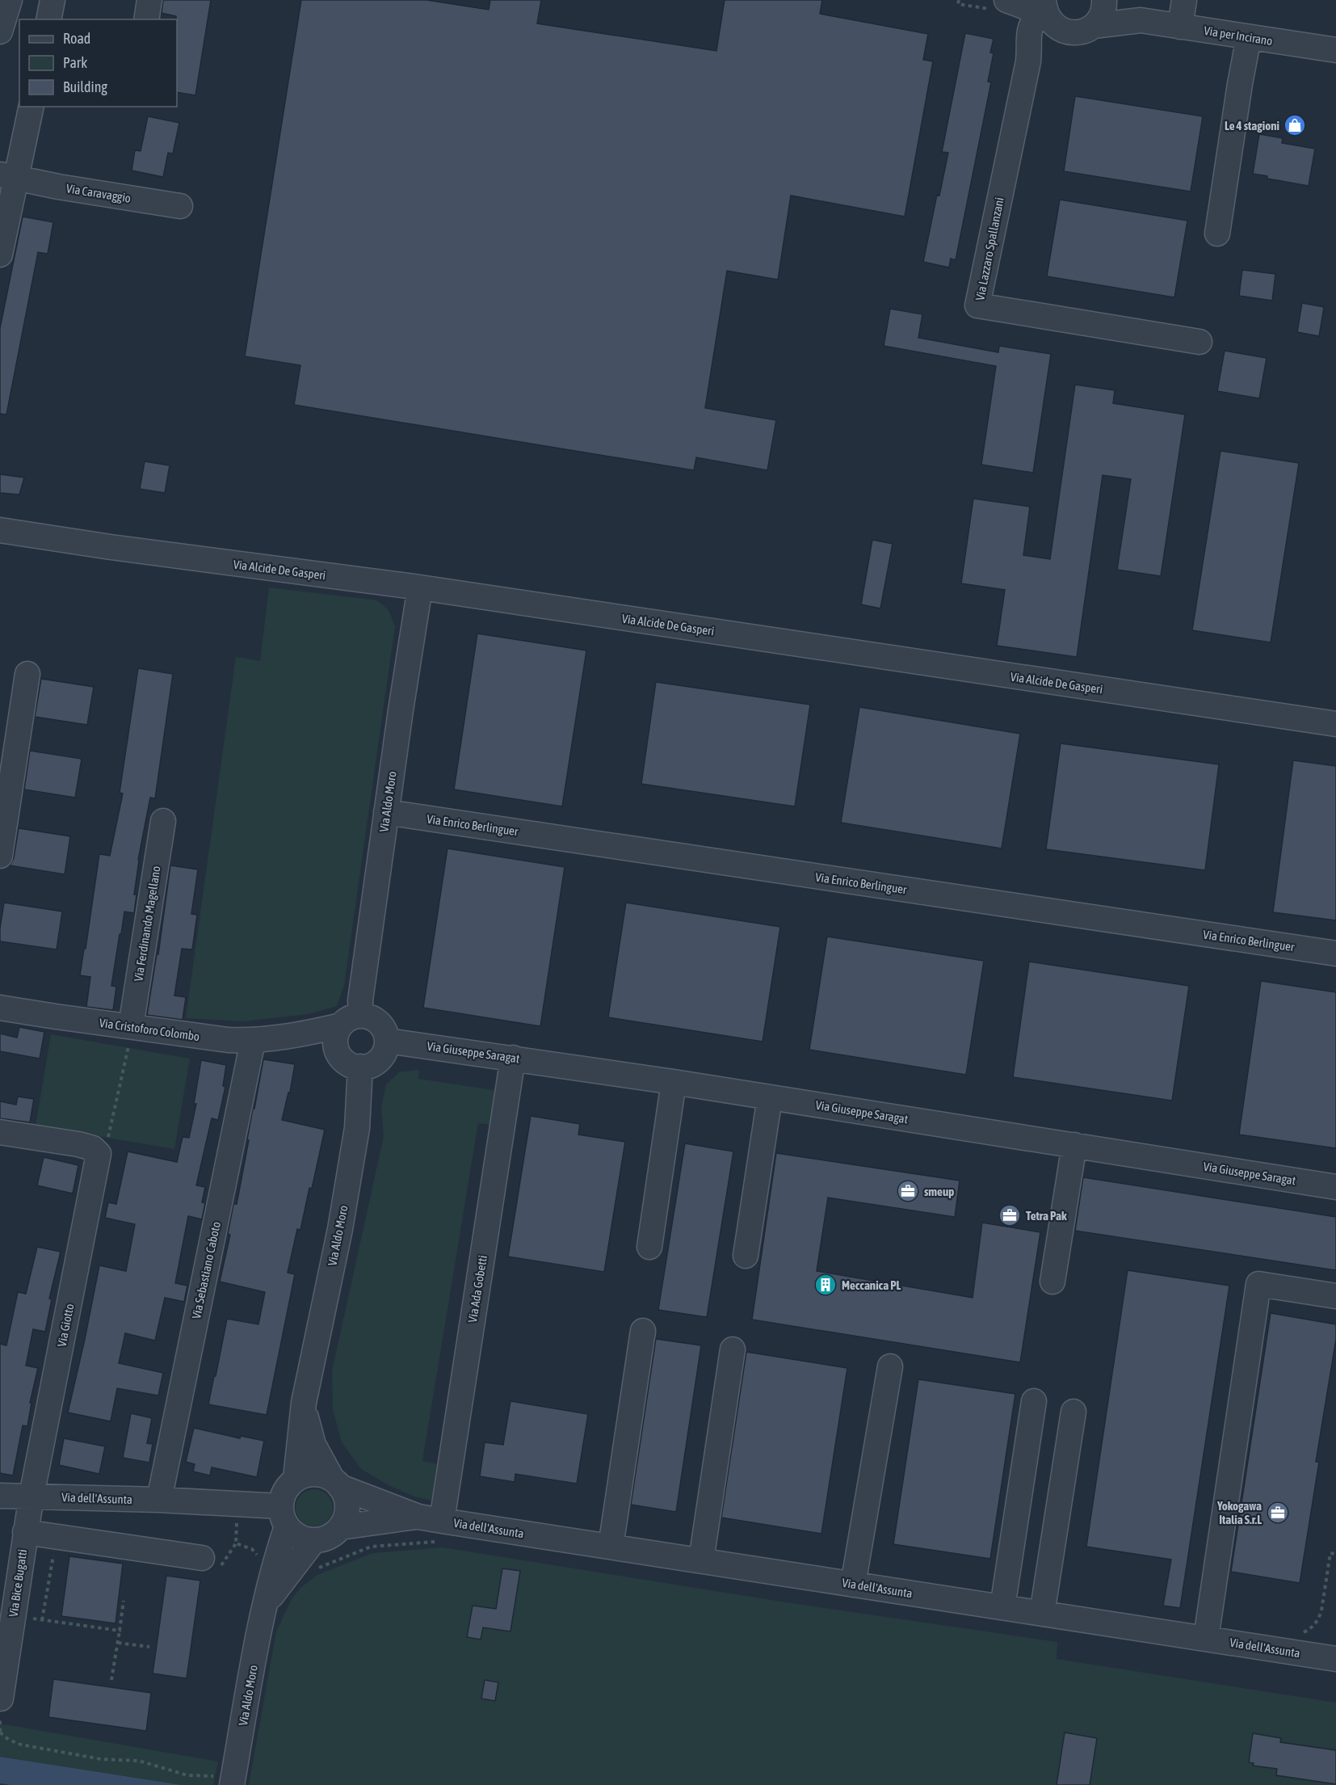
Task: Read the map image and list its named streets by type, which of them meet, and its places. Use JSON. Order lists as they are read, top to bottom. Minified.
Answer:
{"streets":{"street":["Via per Incirano","Via Caravaggio","Via Lazzaro Spallanzani","Via Alcide De Gasperi","Via Aldo Moro","Via Enrico Berlinguer","Via Ferdinando Magellano","Via Cristoforo Colombo","Via Giuseppe Saragat","Via Sebastiano Caboto","Via Ada Gobetti","Via Giotto","Via dell'Assunta","Via Bice Bugatti"]},"crossings":[["Via per Incirano","Via Lazzaro Spallanzani"],["Via Alcide De Gasperi","Via Aldo Moro"],["Via Aldo Moro","Via Enrico Berlinguer"],["Via Aldo Moro","Via Cristoforo Colombo"],["Via Aldo Moro","Via Giuseppe Saragat"],["Via Aldo Moro","Via dell'Assunta"],["Via Ferdinando Magellano","Via Cristoforo Colombo"],["Via Cristoforo Colombo","Via Giuseppe Saragat"],["Via Cristoforo Colombo","Via Sebastiano Caboto"],["Via Giuseppe Saragat","Via Ada Gobetti"],["Via Sebastiano Caboto","Via dell'Assunta"],["Via Ada Gobetti","Via dell'Assunta"],["Via Giotto","Via dell'Assunta"],["Via Giotto","Via Bice Bugatti"],["Via dell'Assunta","Via Bice Bugatti"]],"places":{"shop":["Le 4 stagioni"],"office":["smeup","Tetra Pak","Yokogawa Italia S.r.L"],"building":["Meccanica PL"]},"legend":["Road","Park","Building"]}
